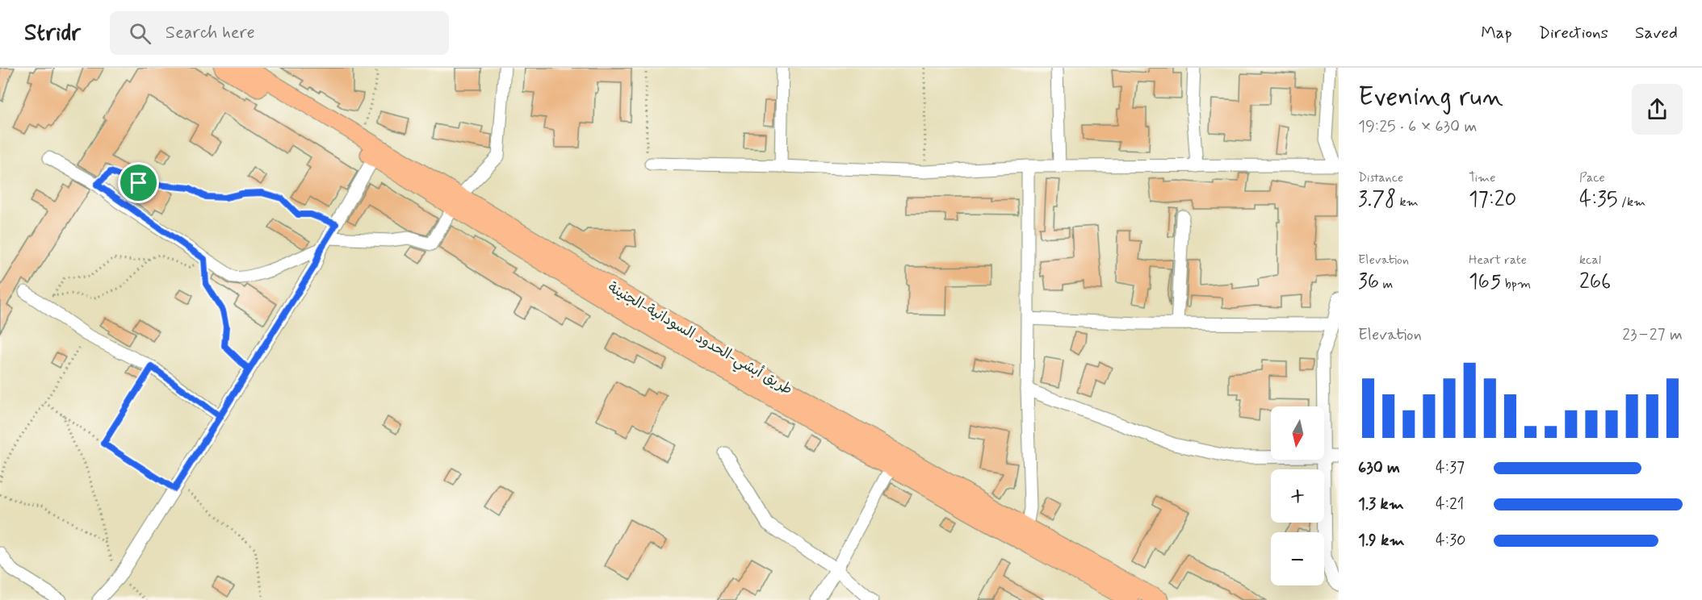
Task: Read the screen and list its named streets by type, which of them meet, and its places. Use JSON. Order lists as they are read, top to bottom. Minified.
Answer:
{"streets":{"highway":["طريق أبشي-الحدود السودانية-الجنينة"]},"north":"bottom","page":{"header":"Stridr","search":"Search here","nav":["Map","Directions","Saved"],"heading":["Evening run","19:25 · 6 × 630 m"],"stats":[["Distance","3.78 km"],["Time","17:20"],["Pace","4:35 /km"],["Elevation","36 m"],["Heart rate","165 bpm"],["kcal","266"]],"chart":["Elevation","23–27 m"],"map_buttons":["+","−"],"list":[{"name":"630 m","note":"4:37"},{"name":"1.3 km","note":"4:21"},{"name":"1.9 km","note":"4:30"}]}}
